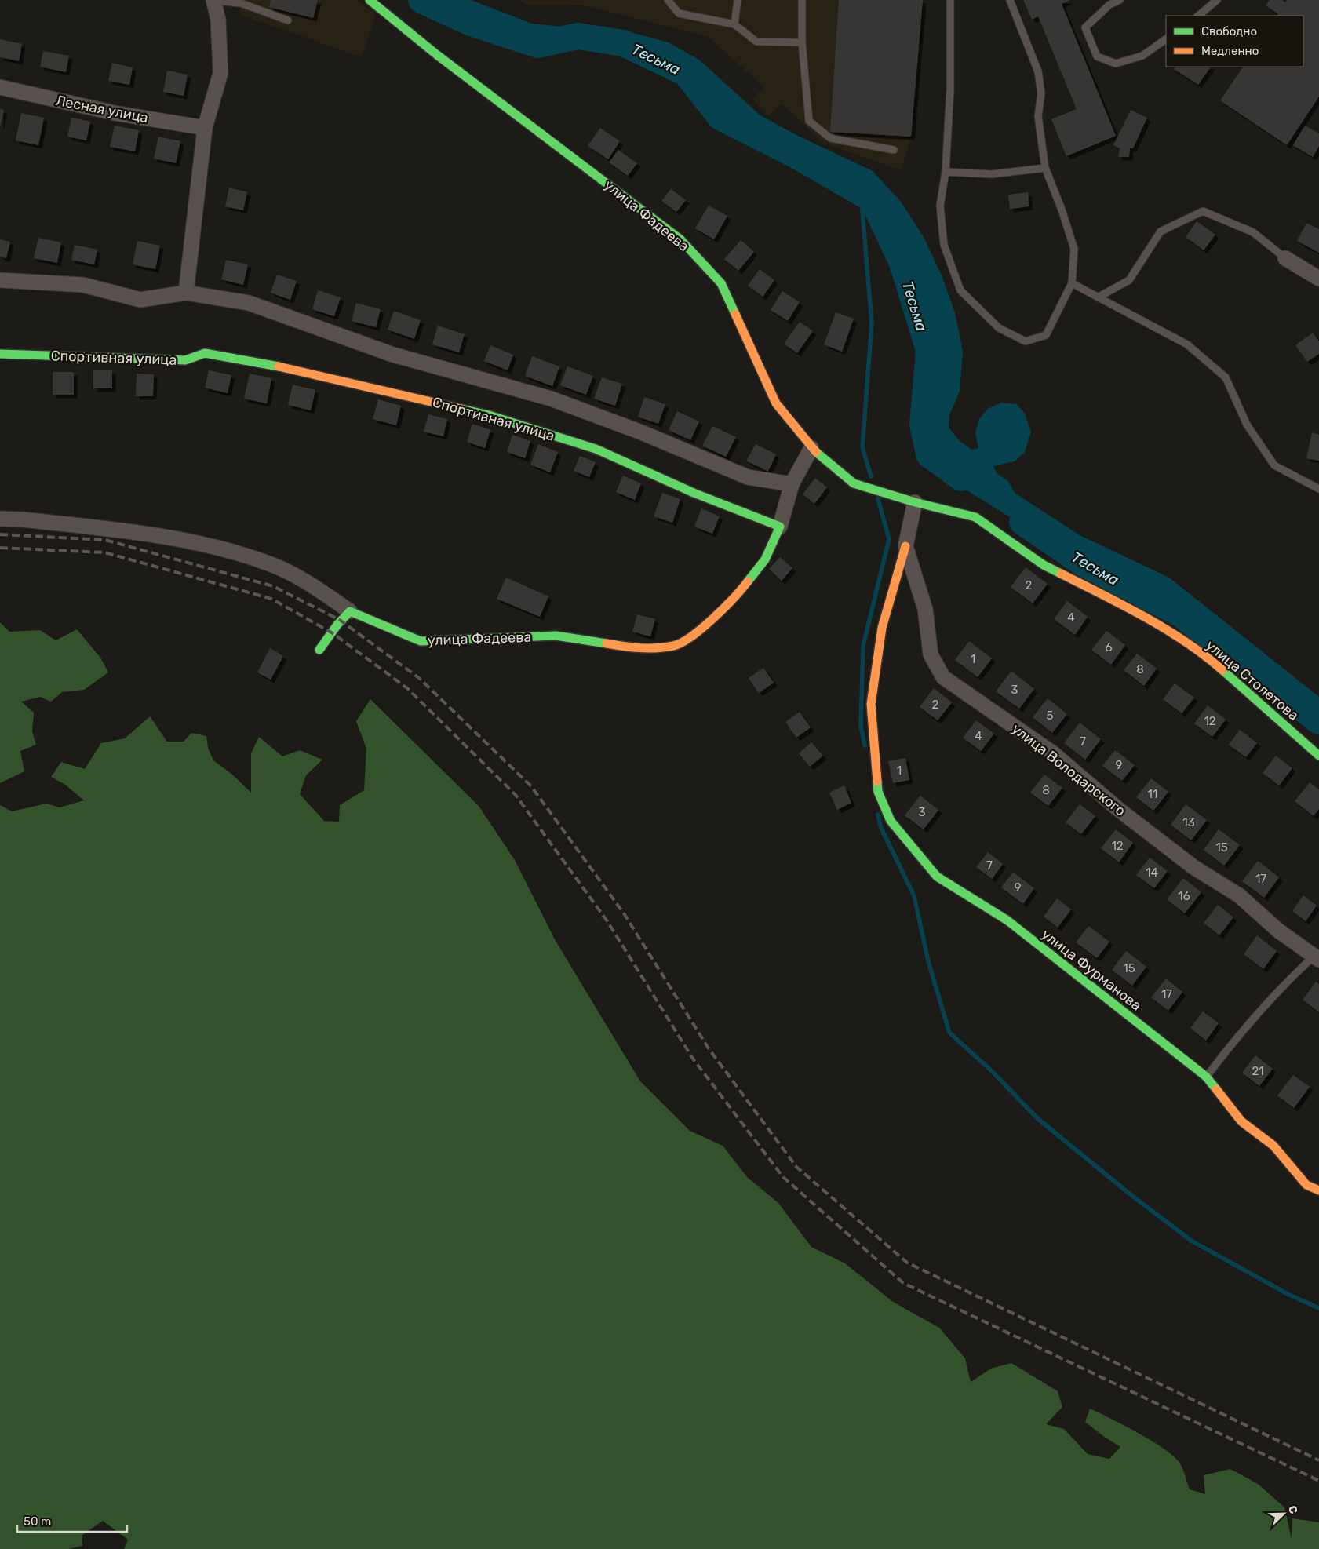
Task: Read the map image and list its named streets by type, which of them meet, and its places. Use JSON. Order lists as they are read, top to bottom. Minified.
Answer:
{"streets":{"street":["Лесная улица","улица Фадеева","Спортивная улица","улица Столетова","улица Володарского","улица Фурманова"]},"crossings":[["улица Фадеева","Спортивная улица"],["улица Фадеева","улица Столетова"],["улица Фадеева","улица Володарского"],["улица Столетова","улица Володарского"],["улица Володарского","улица Фурманова"]],"water":["Тесьма"],"house_numbers":["2","4","6","1","8","3","2","5","12","4","7","9","1","8","11","3","13","12","15","7","14","17","9","16","15","17","21"],"legend":["Свободно","Медленно"],"scale_bar":"50 m","north":"top right"}
